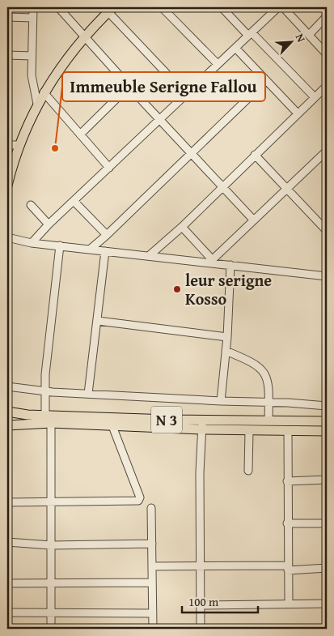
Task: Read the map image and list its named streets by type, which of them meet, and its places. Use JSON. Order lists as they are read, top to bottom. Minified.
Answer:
{"streets":{"main road":["N 3"]},"places":["Immeuble Serigne Fallou","leur serigne Kosso"],"scale_bar":"100 m","north":"top right"}
